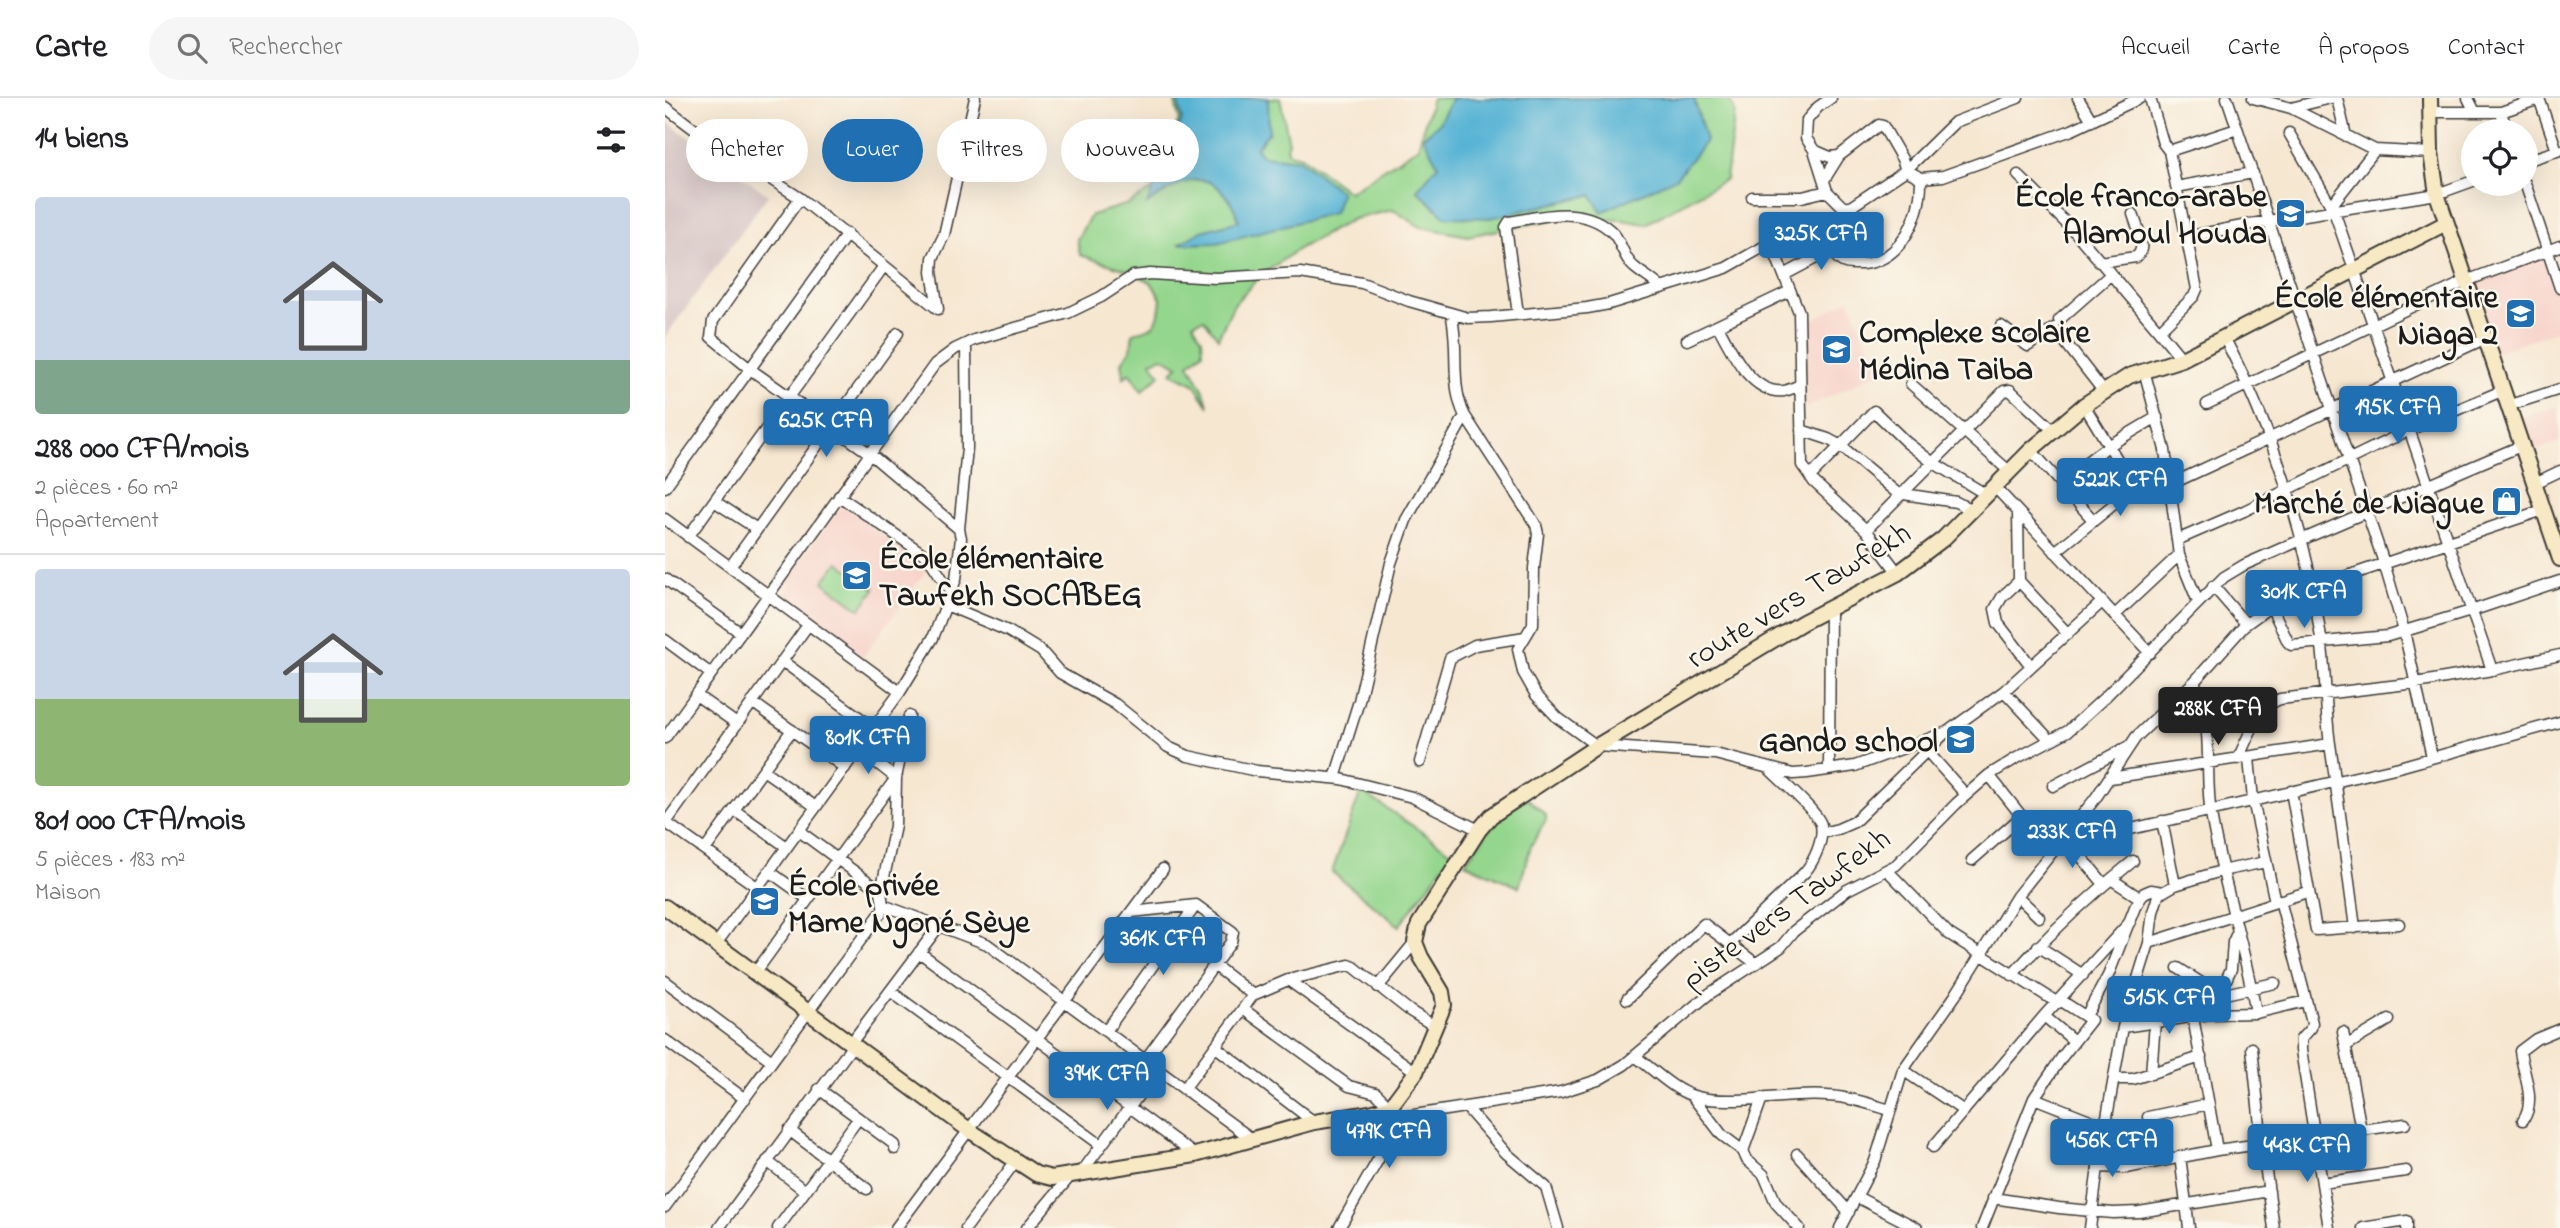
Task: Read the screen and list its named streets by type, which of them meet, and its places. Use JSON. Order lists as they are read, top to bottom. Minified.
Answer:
{"streets":{"street":["route vers Tawfekh","piste vers Tawfekh"]},"places":{"school or university":["École franco-arabe Alamoul Houda","École élémentaire Niaga 2","Complexe scolaire Médina Taiba","École élémentaire Tawfekh SOCABEG","Gando school","École privée Mame Ngoné Sèye"],"shop":["Marché de Niague"]},"page":{"header":"Carte","search":"Rechercher","nav":["Accueil","Carte","À propos","Contact"],"heading":"14 biens","chip":["Acheter","Louer","Filtres","Nouveau"],"list":[{"name":"288 000 CFA/mois","note":"2 pièces · 60 m² · Appartement"},{"name":"801 000 CFA/mois","note":"5 pièces · 183 m² · Maison"}],"price":["325K CFA","195K CFA","625K CFA","522K CFA","301K CFA","288K CFA","801K CFA","233K CFA","361K CFA","515K CFA","394K CFA","479K CFA","456K CFA","443K CFA"]}}
